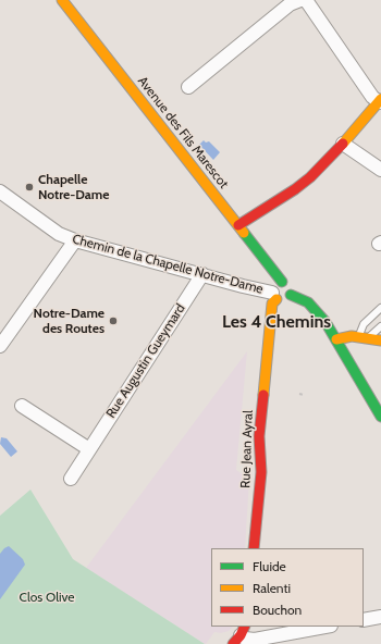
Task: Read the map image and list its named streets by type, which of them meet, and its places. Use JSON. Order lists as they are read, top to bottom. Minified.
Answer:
{"streets":{"street":["Avenue des Fils Marescot","Chemin de la Chapelle Notre-Dame","Rue Augustin Gueymard","Rue Jean Ayral"]},"crossings":[["Avenue des Fils Marescot","Chemin de la Chapelle Notre-Dame"],["Avenue des Fils Marescot","Rue Jean Ayral"],["Chemin de la Chapelle Notre-Dame","Rue Augustin Gueymard"],["Chemin de la Chapelle Notre-Dame","Rue Jean Ayral"]],"districts":["Les 4 Chemins"],"parks":["Clos Olive"],"places":["Chapelle Notre-Dame","Notre-Dame des Routes"],"legend":["Fluide","Ralenti","Bouchon"]}
